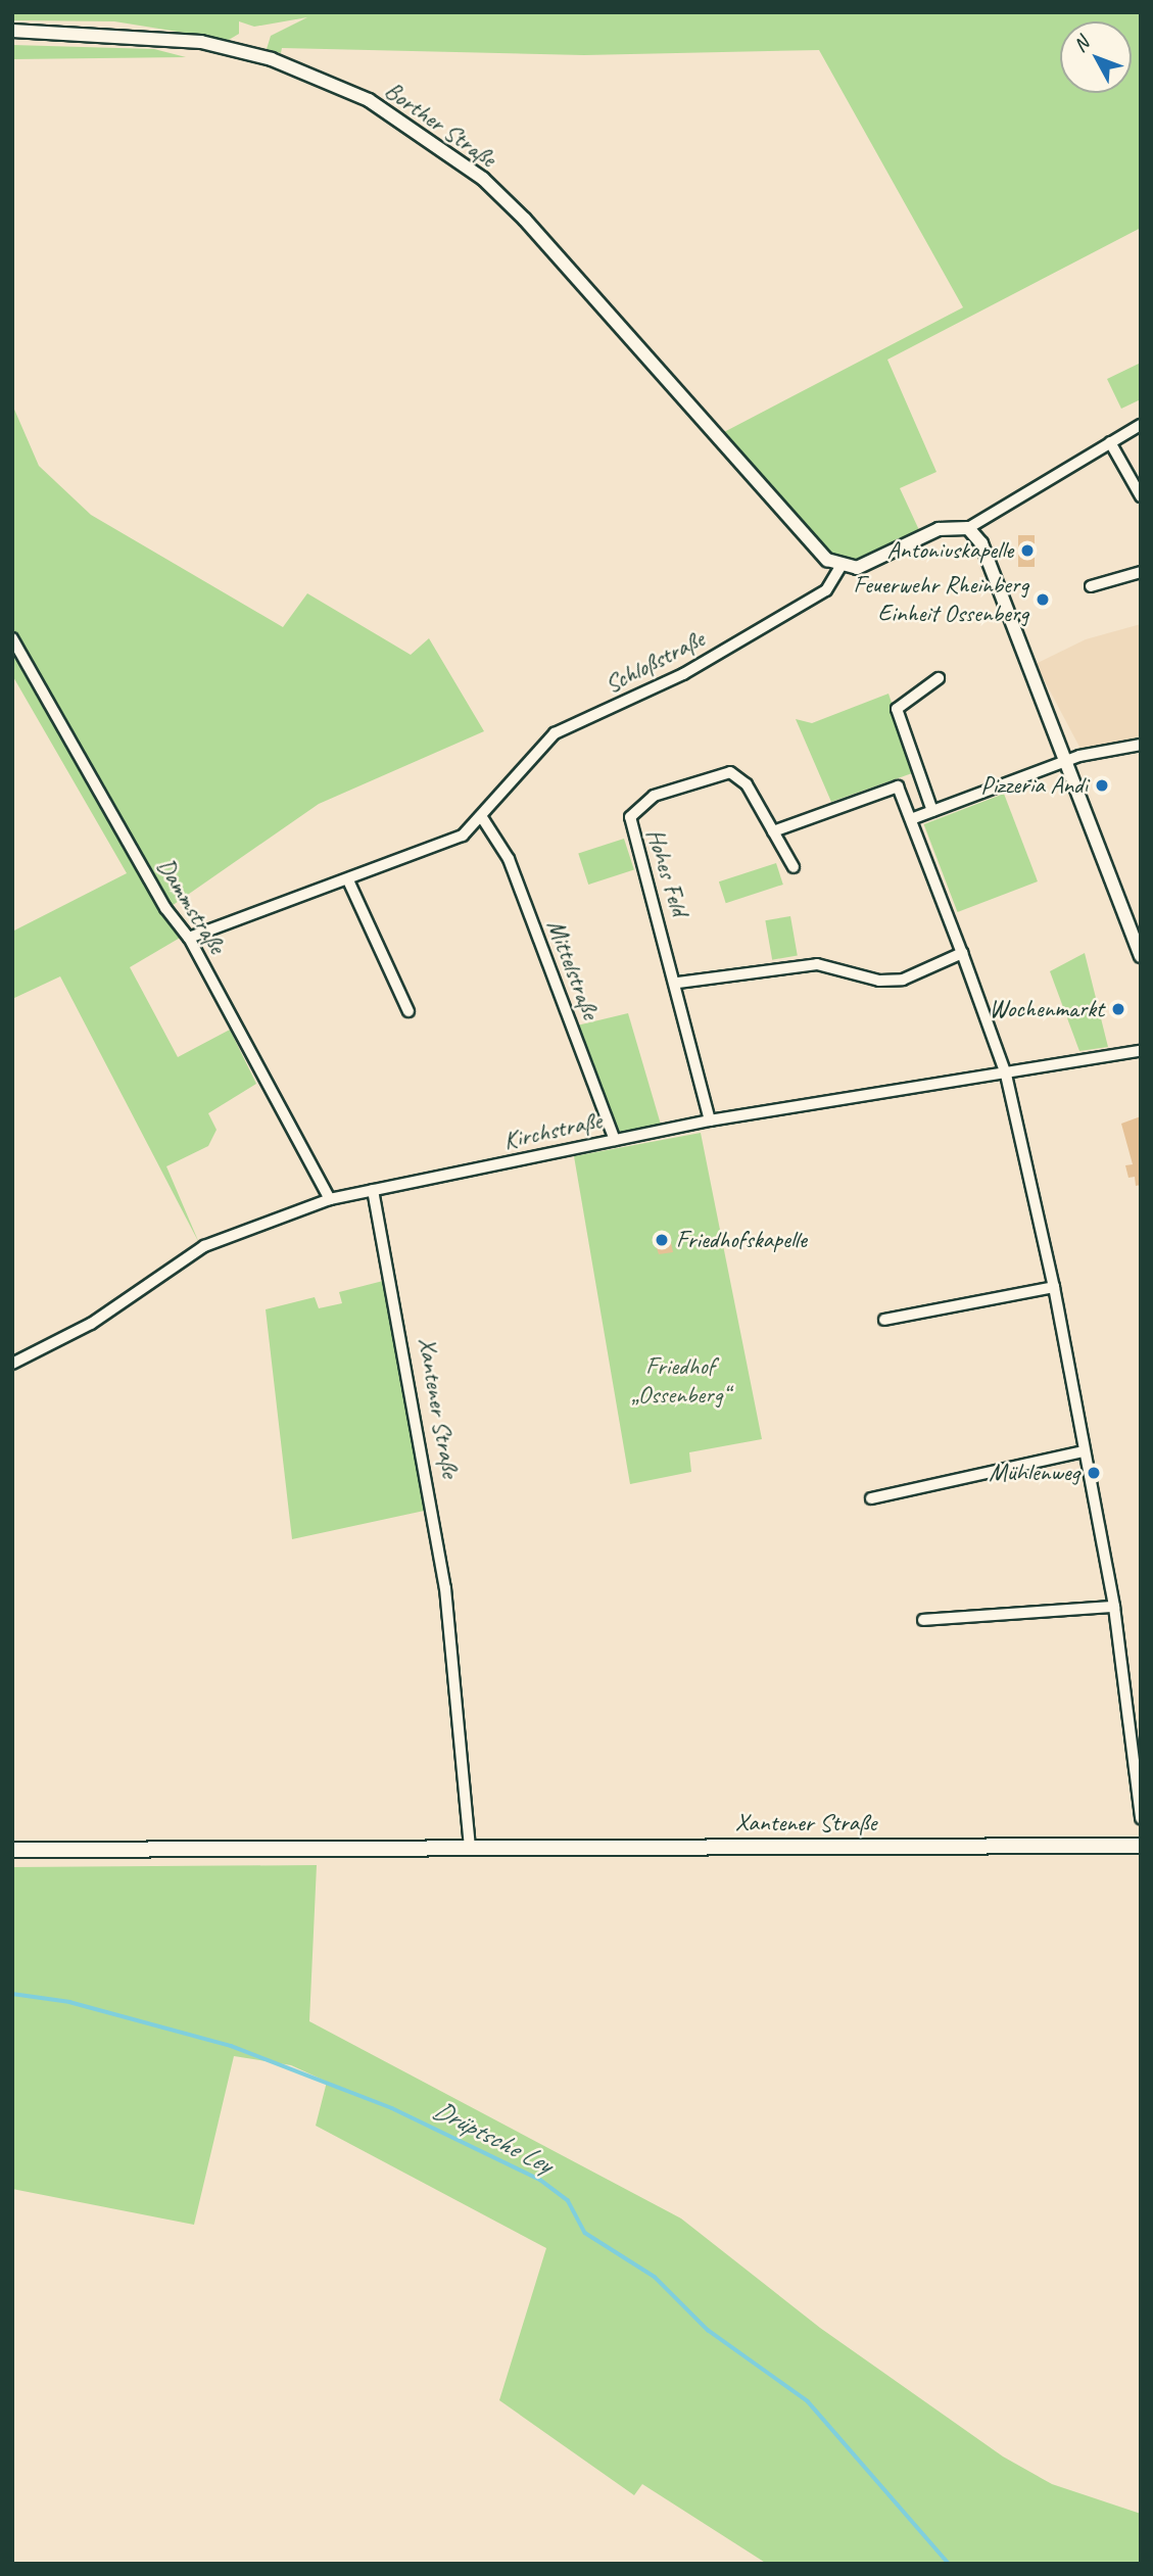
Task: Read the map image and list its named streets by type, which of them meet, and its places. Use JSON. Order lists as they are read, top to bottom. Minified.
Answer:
{"streets":{"main road":["Xantener Straße"],"street":["Borther Straße","Schloßstraße","Hohes Feld","Dammstraße","Mittelstraße","Kirchstraße"]},"crossings":[["Borther Straße","Schloßstraße"],["Schloßstraße","Dammstraße"],["Schloßstraße","Mittelstraße"],["Hohes Feld","Kirchstraße"],["Dammstraße","Kirchstraße"],["Mittelstraße","Kirchstraße"],["Kirchstraße","Xantener Straße"]],"water":["Drüptsche Ley"],"parks":["Friedhof „Ossenberg“"],"places":["Antoniuskapelle","Feuerwehr Rheinberg Einheit Ossenberg","Pizzeria Andi","Wochenmarkt","Friedhofskapelle","Mühlenweg"],"north":"top left"}
